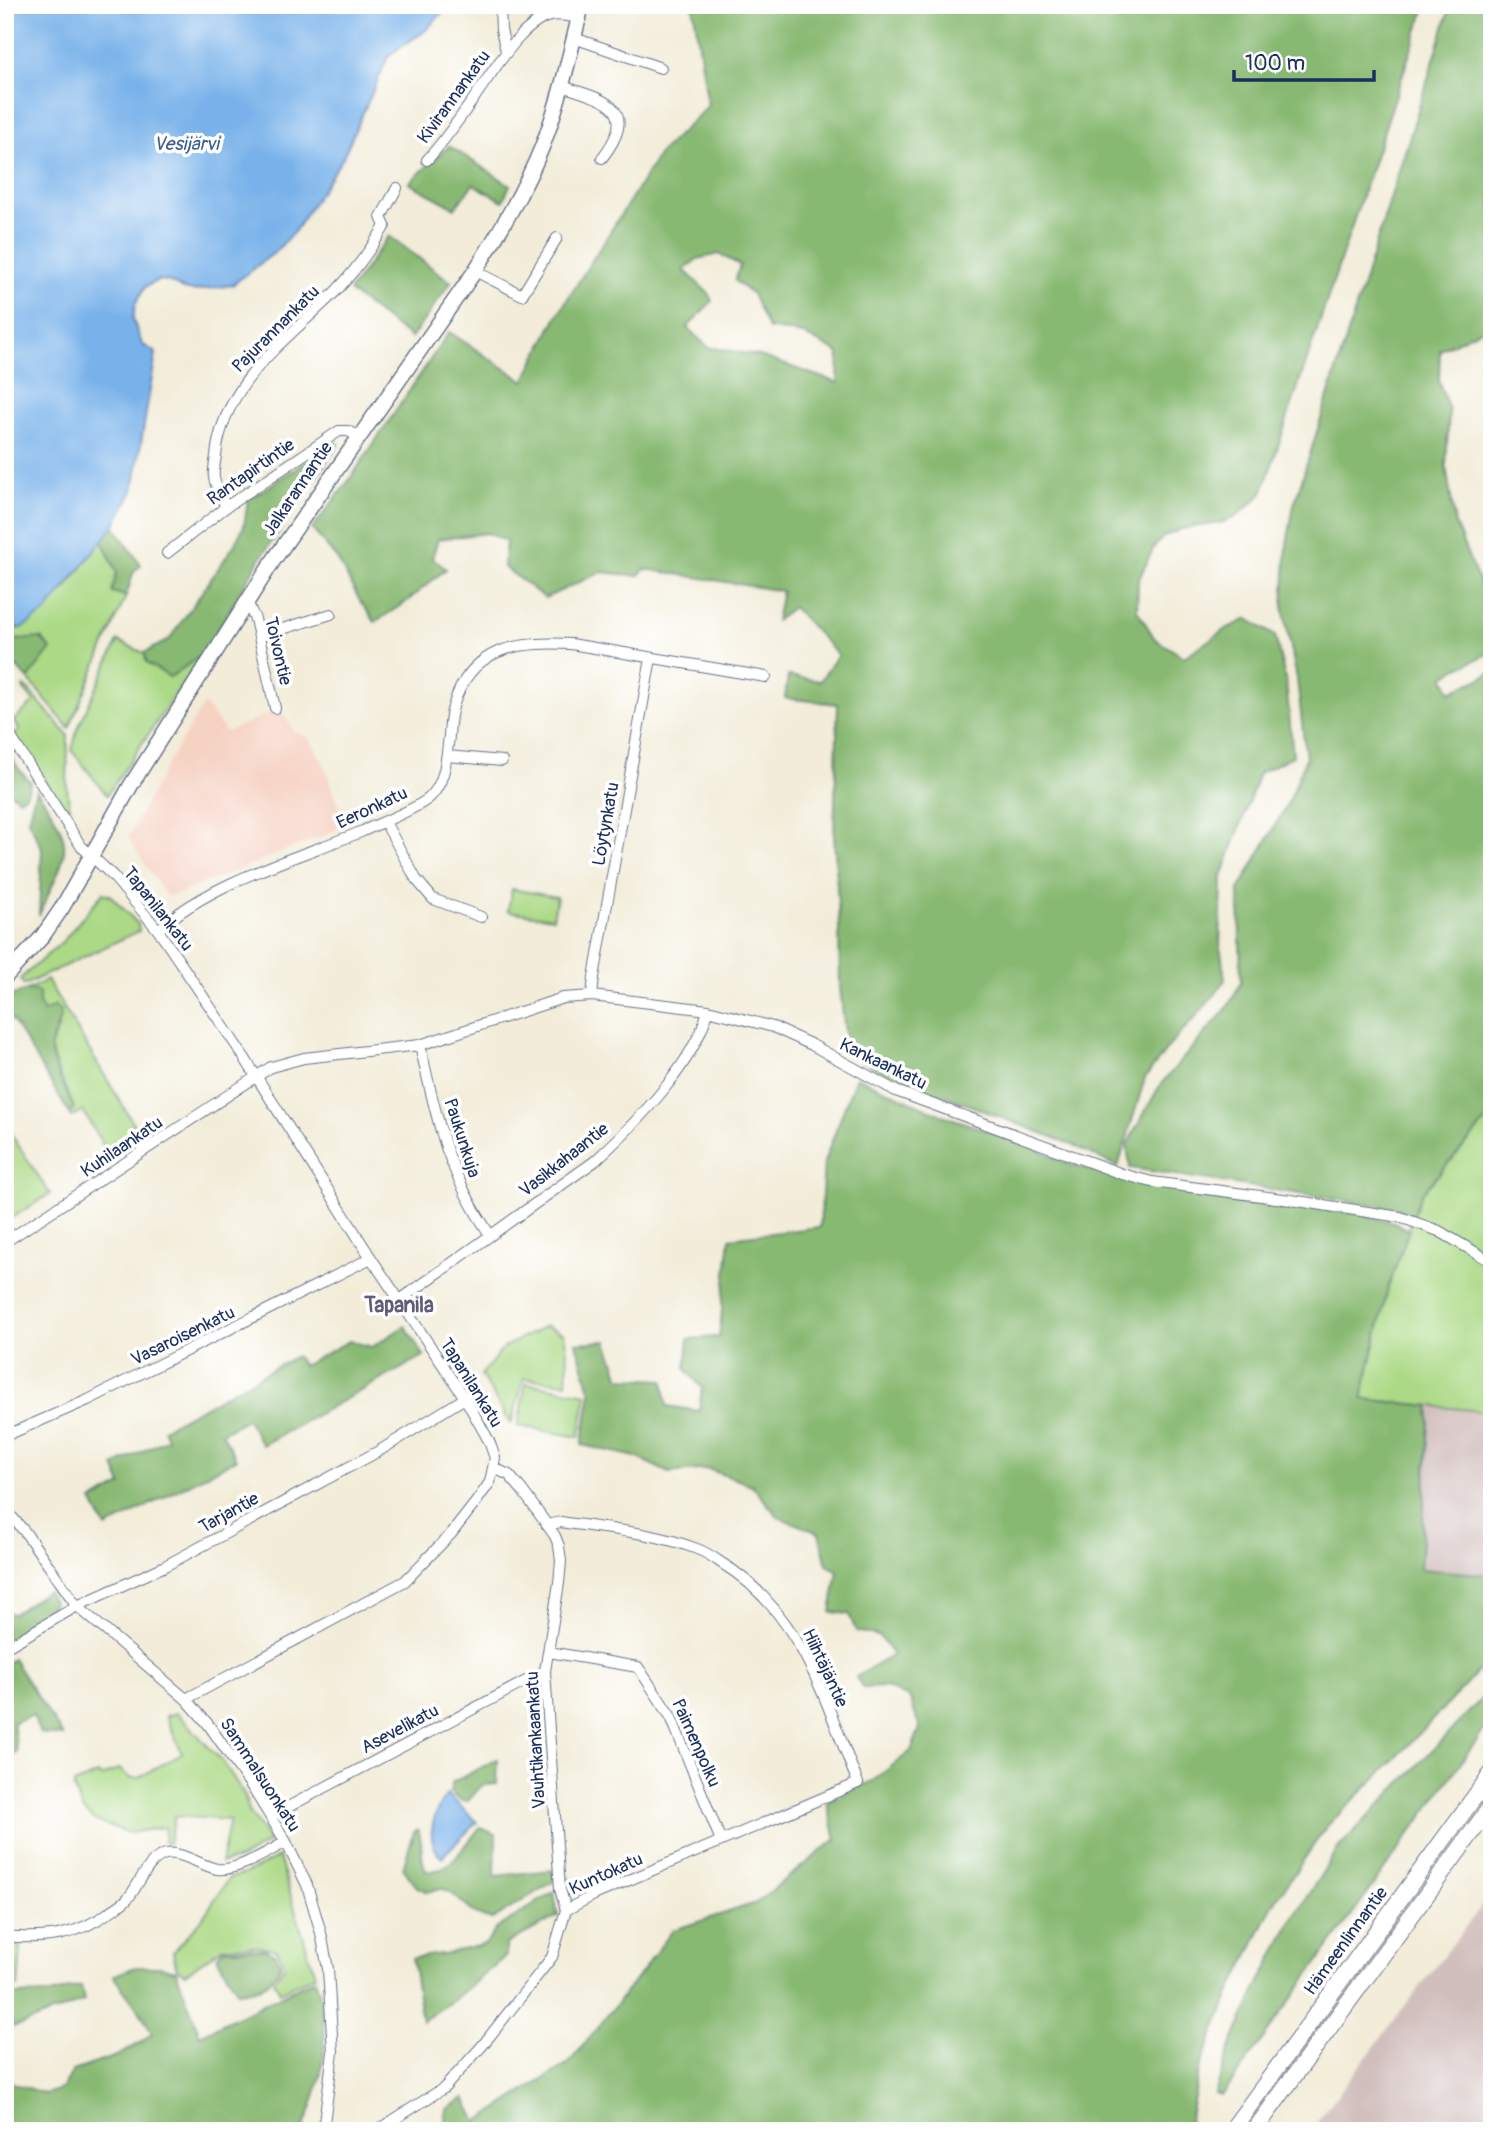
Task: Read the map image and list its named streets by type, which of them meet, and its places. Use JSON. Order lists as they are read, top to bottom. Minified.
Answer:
{"streets":{"main road":["Jalkarannantie","Hämeenlinnantie"],"street":["Kivirannankatu","Pajurannankatu","Rantapirtintie","Toivontie","Eeronkatu","Löytynkatu","Tapanilankatu","Kankaankatu","Paukunkuja","Kuhilaankatu","Vasikkahaantie","Vasaroisenkatu","Tarjantie","Hiihtäjäntie","Asevelikatu","Vauhtikankaankatu","Paimenpolku","Sammalsuonkatu","Kuntokatu"]},"crossings":[["Kivirannankatu","Jalkarannantie"],["Pajurannankatu","Rantapirtintie"],["Rantapirtintie","Jalkarannantie"],["Jalkarannantie","Toivontie"],["Jalkarannantie","Tapanilankatu"],["Eeronkatu","Löytynkatu"],["Eeronkatu","Tapanilankatu"],["Löytynkatu","Kankaankatu"],["Tapanilankatu","Kankaankatu"],["Tapanilankatu","Kuhilaankatu"],["Tapanilankatu","Vasikkahaantie"],["Tapanilankatu","Vasaroisenkatu"],["Tapanilankatu","Tarjantie"],["Tapanilankatu","Vauhtikankaankatu"],["Kankaankatu","Paukunkuja"],["Kankaankatu","Kuhilaankatu"],["Kankaankatu","Vasikkahaantie"],["Paukunkuja","Vasikkahaantie"],["Tarjantie","Sammalsuonkatu"],["Hiihtäjäntie","Vauhtikankaankatu"],["Hiihtäjäntie","Kuntokatu"],["Asevelikatu","Vauhtikankaankatu"],["Asevelikatu","Sammalsuonkatu"],["Vauhtikankaankatu","Paimenpolku"],["Vauhtikankaankatu","Kuntokatu"],["Paimenpolku","Kuntokatu"]],"districts":["Tapanila"],"water":["Vesijärvi"],"scale_bar":"100 m"}
